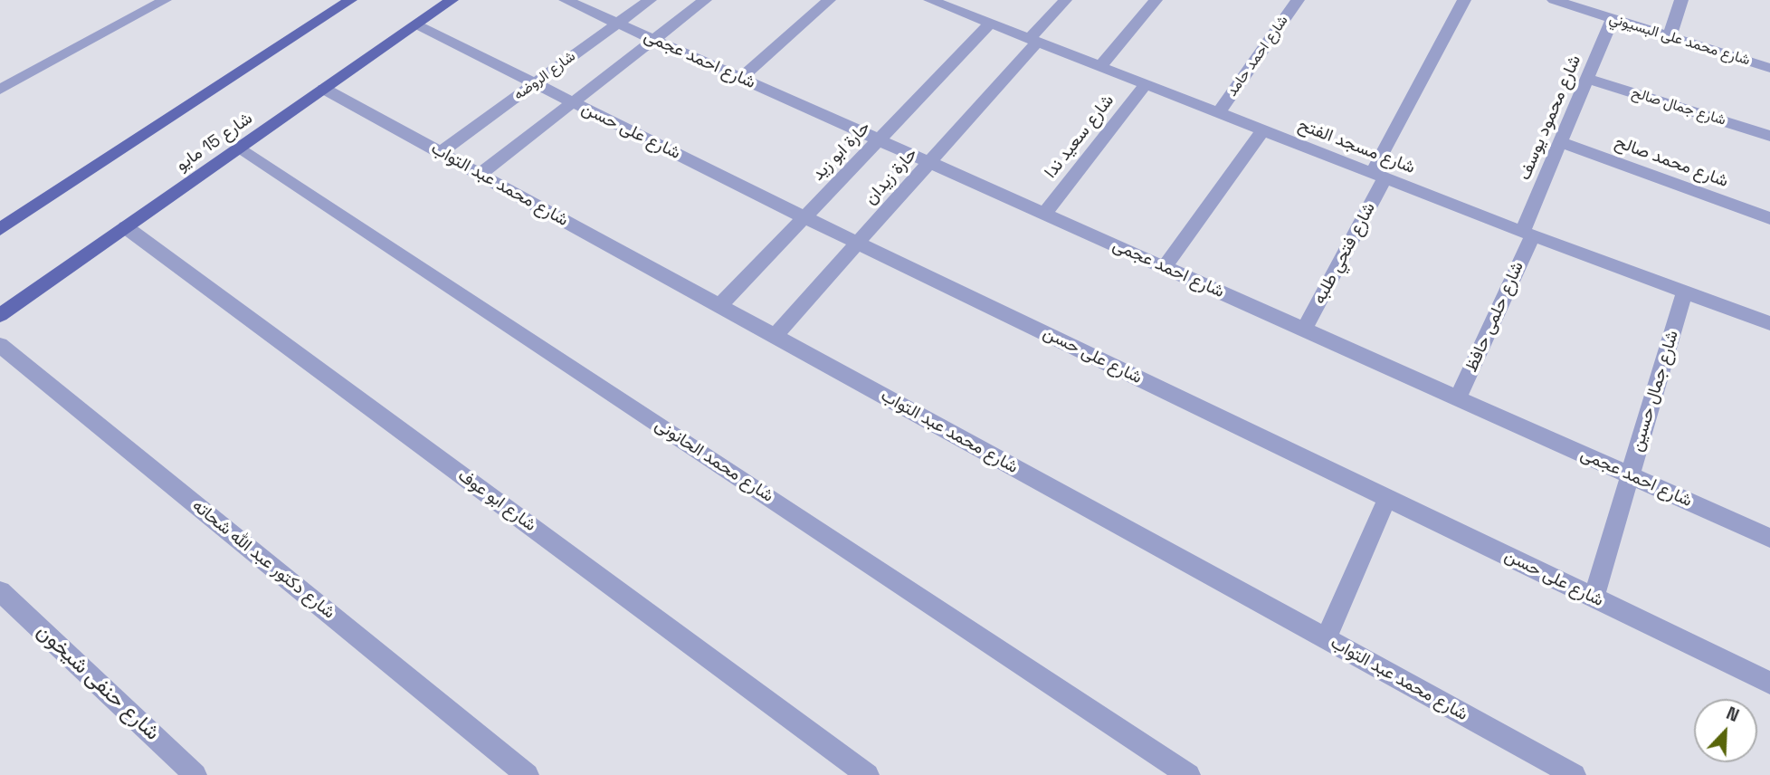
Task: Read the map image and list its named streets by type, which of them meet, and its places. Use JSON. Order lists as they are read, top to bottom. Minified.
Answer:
{"streets":{"main road":["شارع 15 مايو"],"street":["شارع محمد على البسيوني","شارع احمد حامد","شارع احمد عجمى","شارع الروضه","شارع جمال صالح","شارع محمود يوسف","شارع على حسن","شارع سعيد ندا","شارع مسجد الفتح","حارة ابو زيد","شارع محمد صالح","حارة زيدان","شارع محمد عبد التواب","شارع فتحي طلبه","شارع حلمى حافظ","شارع جمال حسين","شارع محمد الحانونى","شارع ابو عوف","شارع دكتور عبد الله شحاته","شارع حنفى شيخون"]},"crossings":[["شارع محمد على البسيوني","شارع محمود يوسف"],["شارع احمد حامد","شارع مسجد الفتح"],["شارع احمد عجمى","شارع الروضه"],["شارع احمد عجمى","شارع سعيد ندا"],["شارع احمد عجمى","حارة ابو زيد"],["شارع احمد عجمى","حارة زيدان"],["شارع احمد عجمى","شارع فتحي طلبه"],["شارع احمد عجمى","شارع حلمى حافظ"],["شارع احمد عجمى","شارع جمال حسين"],["شارع الروضه","شارع على حسن"],["شارع الروضه","شارع محمد عبد التواب"],["شارع جمال صالح","شارع محمود يوسف"],["شارع محمود يوسف","شارع مسجد الفتح"],["شارع محمود يوسف","شارع محمد صالح"],["شارع محمود يوسف","شارع حلمى حافظ"],["شارع على حسن","شارع 15 مايو"],["شارع على حسن","حارة ابو زيد"],["شارع على حسن","حارة زيدان"],["شارع على حسن","شارع جمال حسين"],["شارع سعيد ندا","شارع مسجد الفتح"],["شارع 15 مايو","شارع محمد عبد التواب"],["شارع 15 مايو","شارع محمد الحانونى"],["شارع 15 مايو","شارع ابو عوف"],["شارع مسجد الفتح","حارة ابو زيد"],["شارع مسجد الفتح","حارة زيدان"],["شارع مسجد الفتح","شارع فتحي طلبه"],["شارع مسجد الفتح","شارع حلمى حافظ"],["شارع مسجد الفتح","شارع جمال حسين"],["حارة ابو زيد","شارع محمد عبد التواب"],["حارة زيدان","شارع محمد عبد التواب"]],"north":"top right"}
